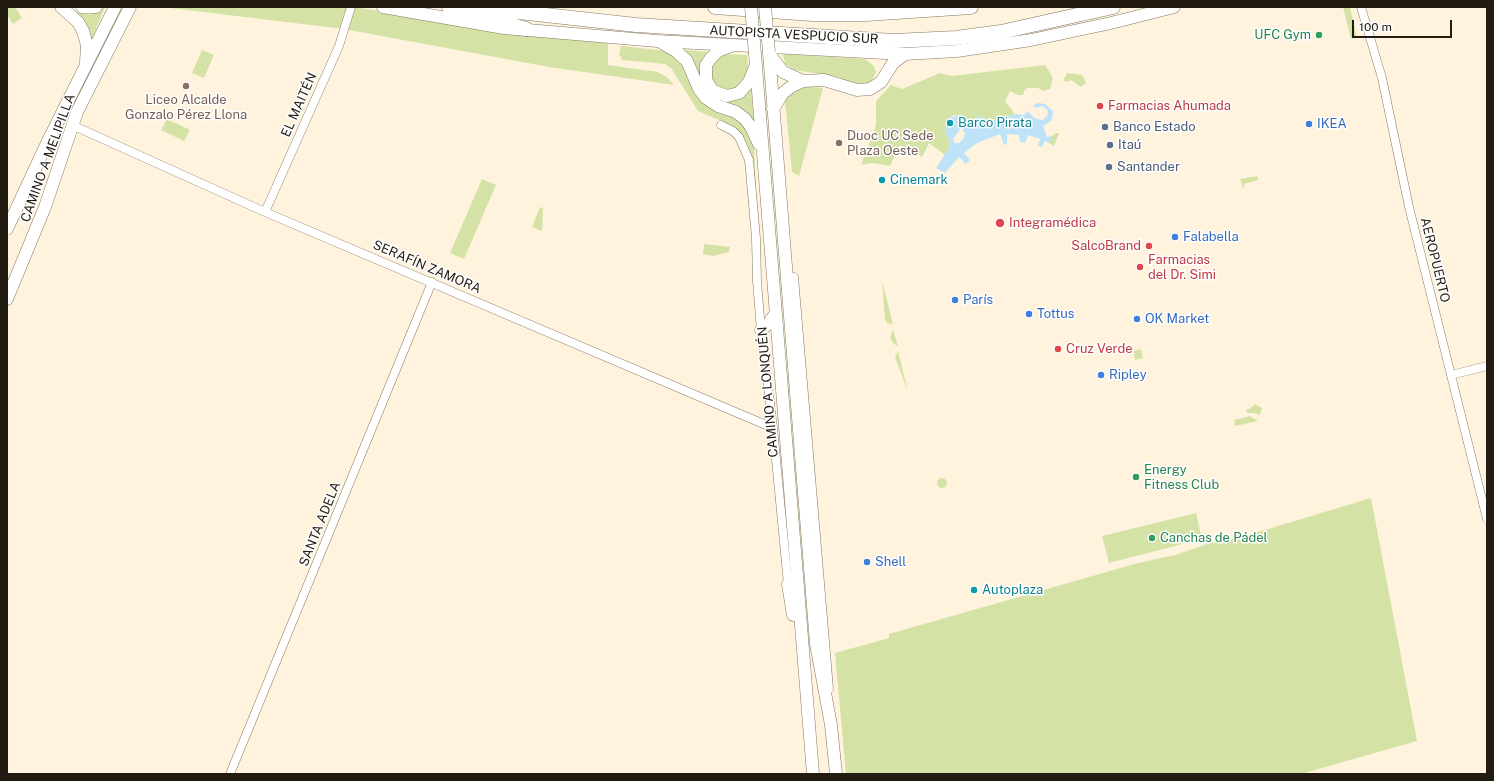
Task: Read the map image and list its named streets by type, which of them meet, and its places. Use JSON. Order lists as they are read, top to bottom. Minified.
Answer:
{"streets":{"highway":["AUTOPISTA VESPUCIO SUR"],"main road":["CAMINO A MELIPILLA","CAMINO A LONQUÉN"],"street":["EL MAITÉN","AEROPUERTO","SERAFÍN ZAMORA","SANTA ADELA"]},"crossings":[["EL MAITÉN","SERAFÍN ZAMORA"],["CAMINO A MELIPILLA","SERAFÍN ZAMORA"],["SERAFÍN ZAMORA","CAMINO A LONQUÉN"],["SERAFÍN ZAMORA","SANTA ADELA"]],"places":["UFC Gym","Liceo Alcalde Gonzalo Pérez Llona","Farmacias Ahumada","Barco Pirata","IKEA","Banco Estado","Duoc UC Sede Plaza Oeste","Itaú","Santander","Cinemark","Integramédica","Falabella","SalcoBrand","Farmacias del Dr. Simi","París","Tottus","OK Market","Cruz Verde","Ripley","Energy Fitness Club","Canchas de Pádel","Shell","Autoplaza"],"scale_bar":"100 m"}
